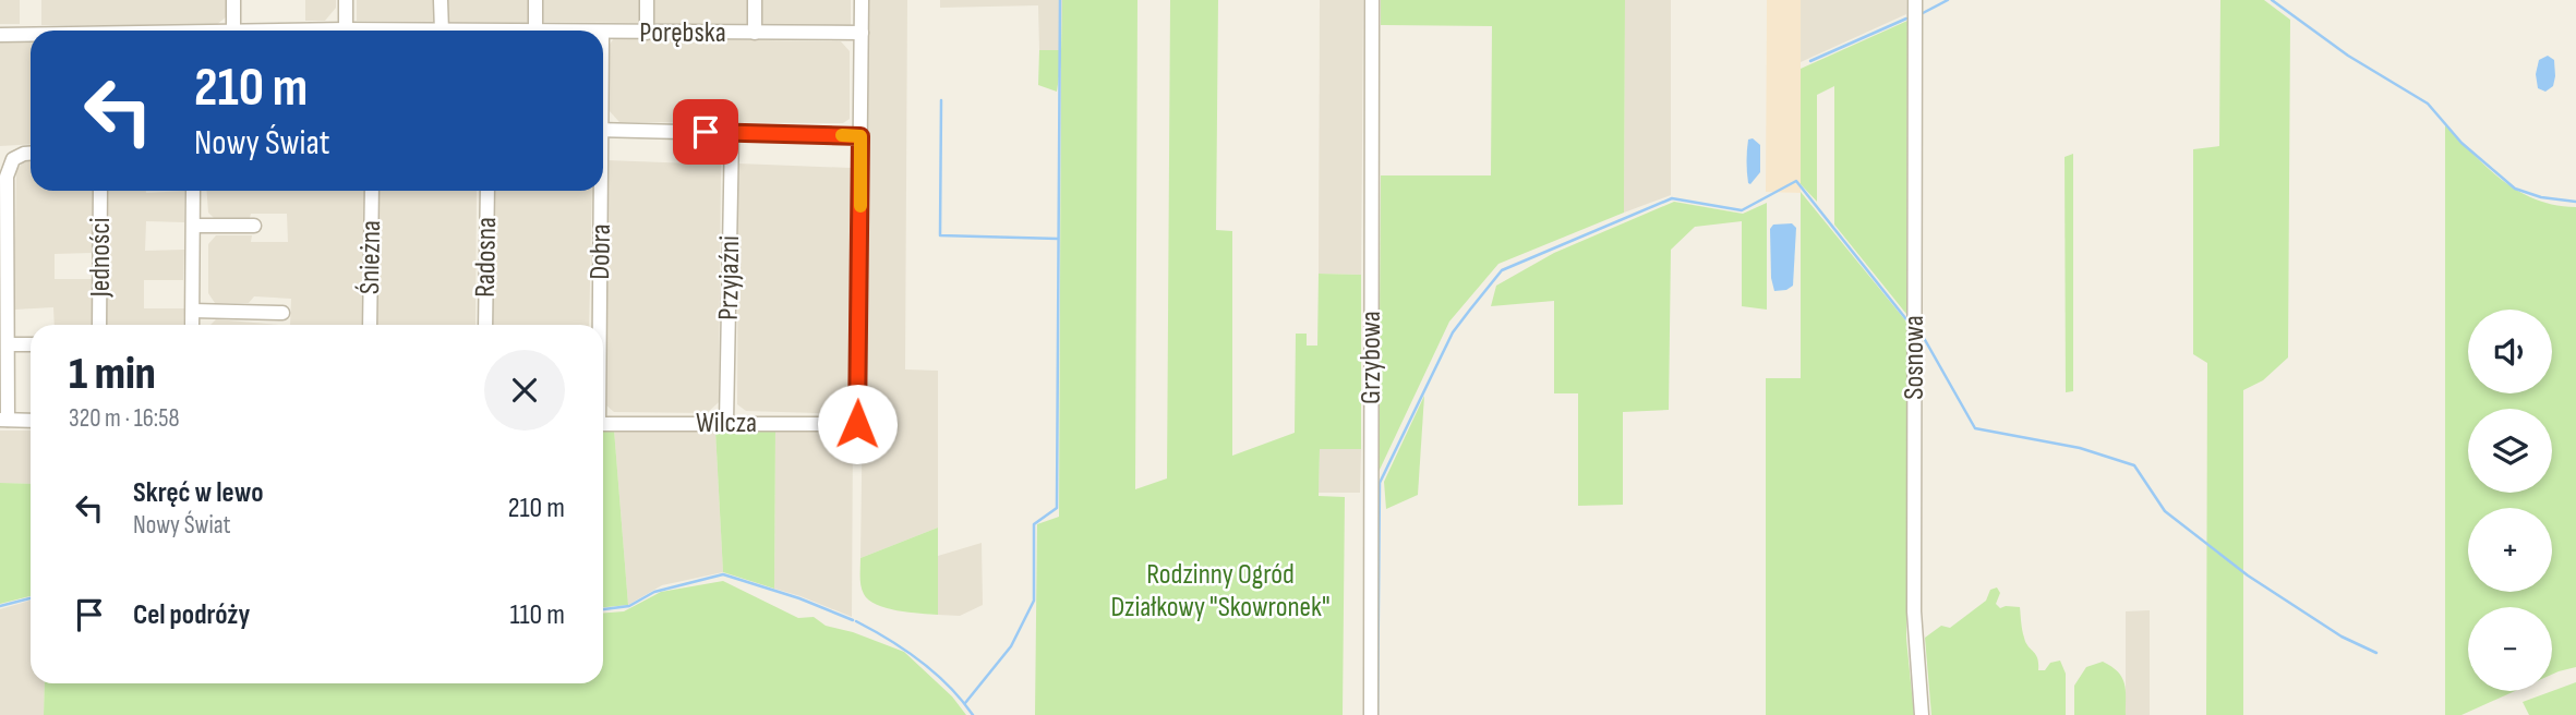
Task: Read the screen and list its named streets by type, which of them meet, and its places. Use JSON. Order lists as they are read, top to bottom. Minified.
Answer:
{"streets":{"street":["Porębska","Dobra","Jedności","Śnieżna","Radosna","Przyjaźni","Grzybowa","Sosnowa","Wilcza"]},"crossings":[["Przyjaźni","Wilcza"]],"parks":["Rodzinny Ogród Działkowy \"Skowronek\""],"page":{"turn":["210 m","Nowy Świat"],"map_buttons":["+","−"],"heading":["1 min","320 m · 16:58"],"list":[{"name":"Skręć w lewo","note":"Nowy Świat","value":"210 m"},{"name":"Cel podróży","value":"110 m"}]}}
